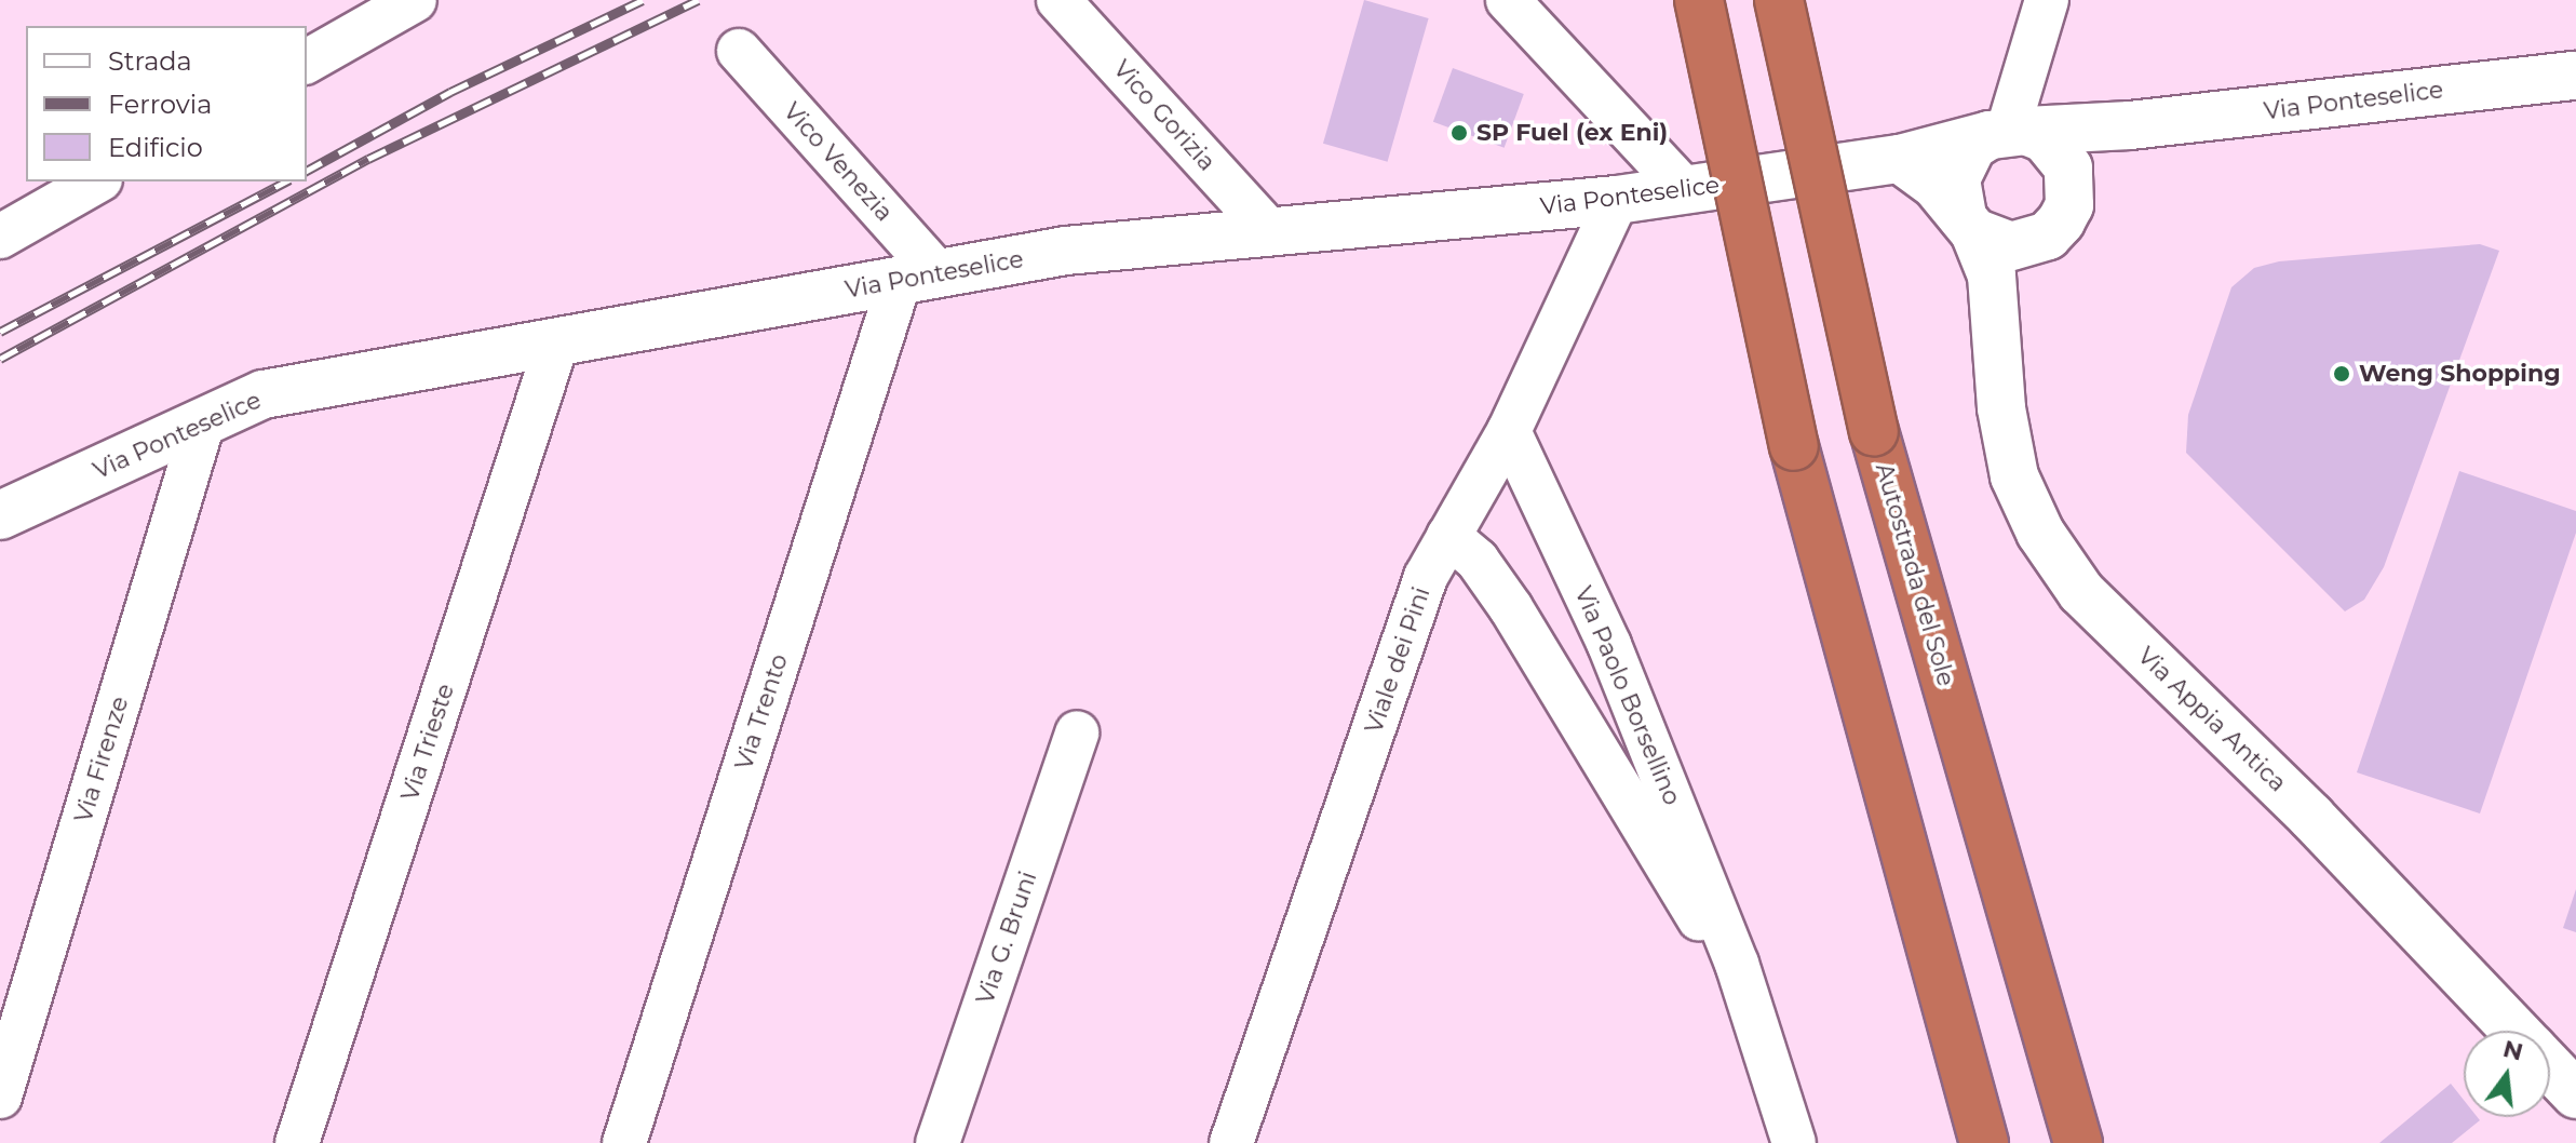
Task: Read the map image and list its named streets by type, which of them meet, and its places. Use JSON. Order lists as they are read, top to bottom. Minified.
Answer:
{"streets":{"highway":["Autostrada del Sole"],"street":["Via Ponteselice","Vico Gorizia","Vico Venezia","Viale dei Pini","Via Paolo Borsellino","Via Trento","Via Appia Antica","Via Trieste","Via Firenze","Via G. Bruni"]},"crossings":[["Via Ponteselice","Vico Gorizia"],["Via Ponteselice","Vico Venezia"],["Via Ponteselice","Viale dei Pini"],["Via Ponteselice","Via Trento"],["Via Ponteselice","Via Appia Antica"],["Via Ponteselice","Via Trieste"],["Via Ponteselice","Via Firenze"],["Vico Venezia","Via Trento"],["Viale dei Pini","Via Paolo Borsellino"]],"places":["SP Fuel (ex Eni)","Weng Shopping"],"legend":["Strada","Ferrovia","Edificio"],"north":"top"}
